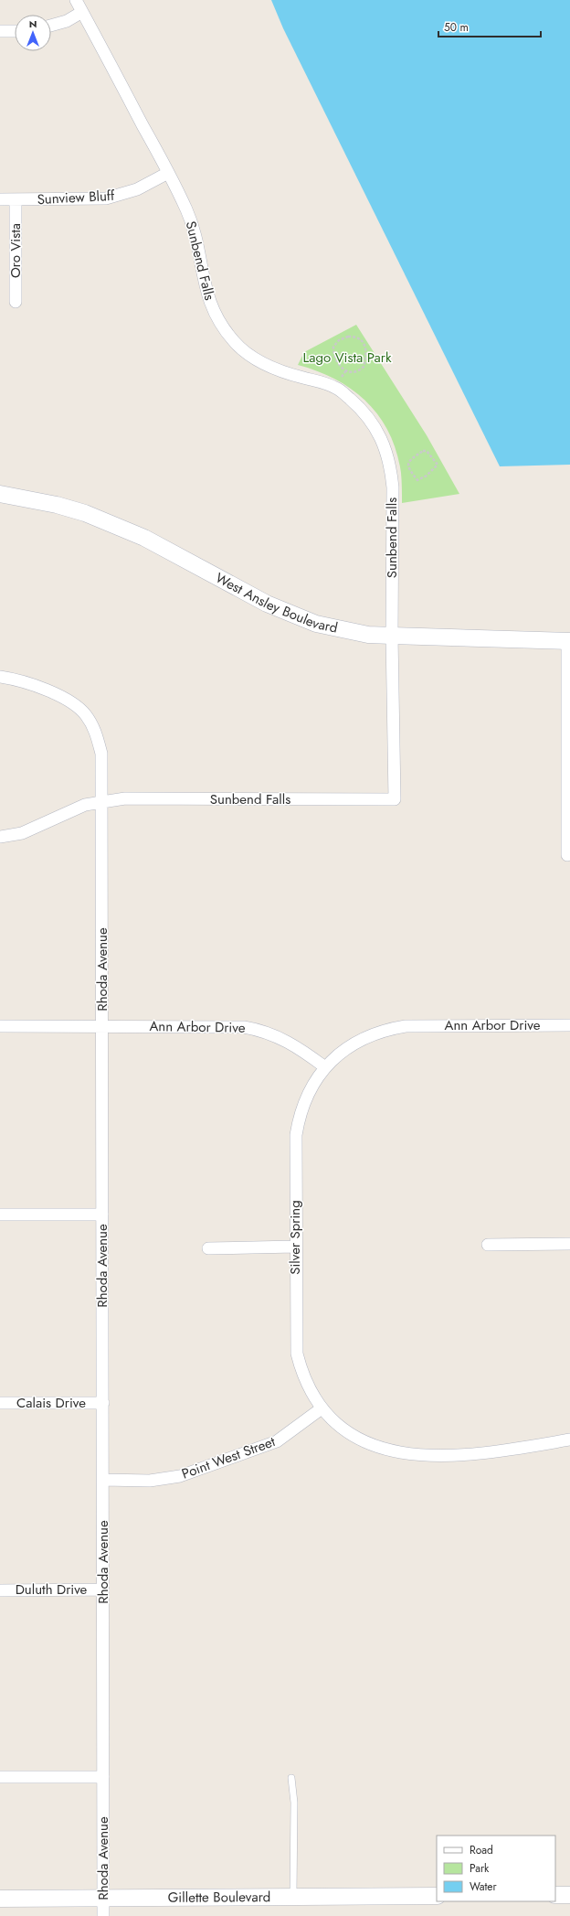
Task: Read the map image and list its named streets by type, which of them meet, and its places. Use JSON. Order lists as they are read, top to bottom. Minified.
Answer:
{"streets":{"street":["Sunview Bluff","Oro Vista","Sunbend Falls","West Ansley Boulevard","Rhoda Avenue","Ann Arbor Drive","Silver Spring","Calais Drive","Point West Street","Duluth Drive","Gillette Boulevard"]},"crossings":[["Sunview Bluff","Oro Vista"],["Sunview Bluff","Sunbend Falls"],["Sunbend Falls","West Ansley Boulevard"],["Sunbend Falls","Rhoda Avenue"],["Rhoda Avenue","Ann Arbor Drive"],["Rhoda Avenue","Calais Drive"],["Rhoda Avenue","Point West Street"],["Rhoda Avenue","Duluth Drive"],["Rhoda Avenue","Gillette Boulevard"],["Ann Arbor Drive","Silver Spring"],["Silver Spring","Point West Street"]],"parks":["Lago Vista Park"],"legend":["Road","Park","Water"],"scale_bar":"50 m","north":"top"}
